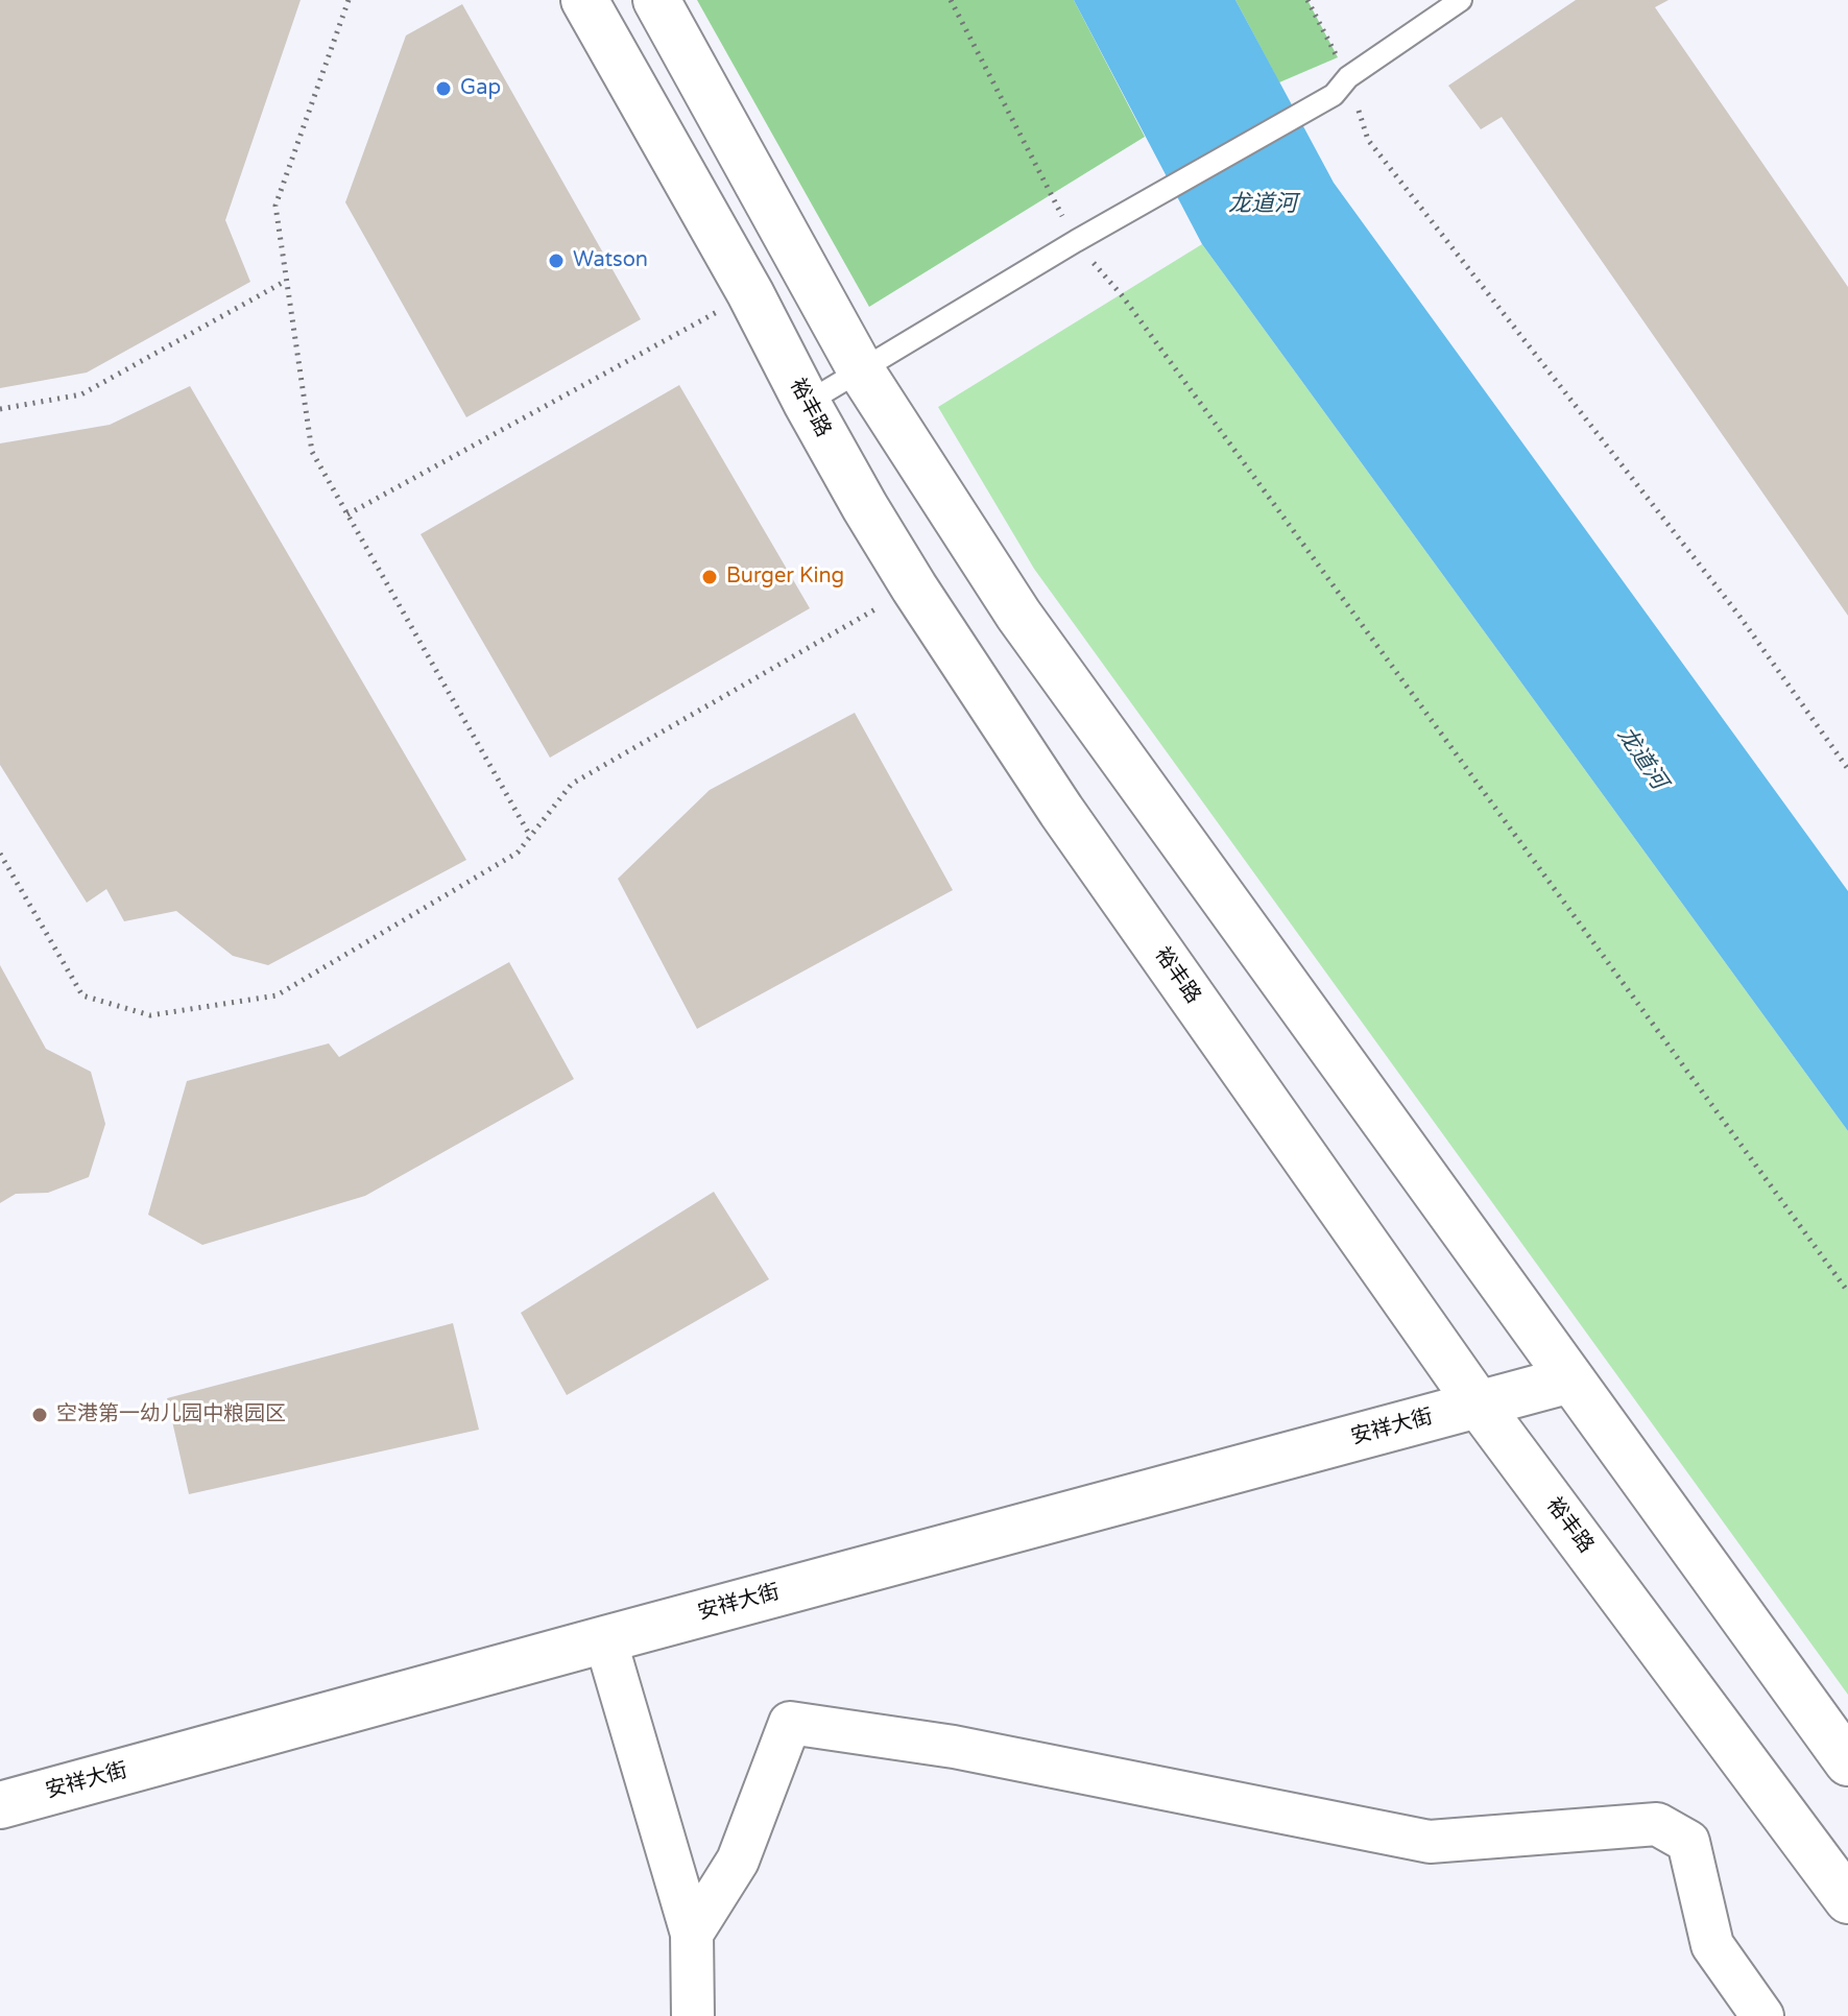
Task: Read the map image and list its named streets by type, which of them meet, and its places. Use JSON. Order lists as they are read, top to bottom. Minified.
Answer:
{"streets":{"street":["裕丰路","安祥大街"]},"crossings":[["裕丰路","安祥大街"]],"water":["龙道河"],"places":["Gap","Watson","Burger King","空港第一幼儿园中粮园区"]}
